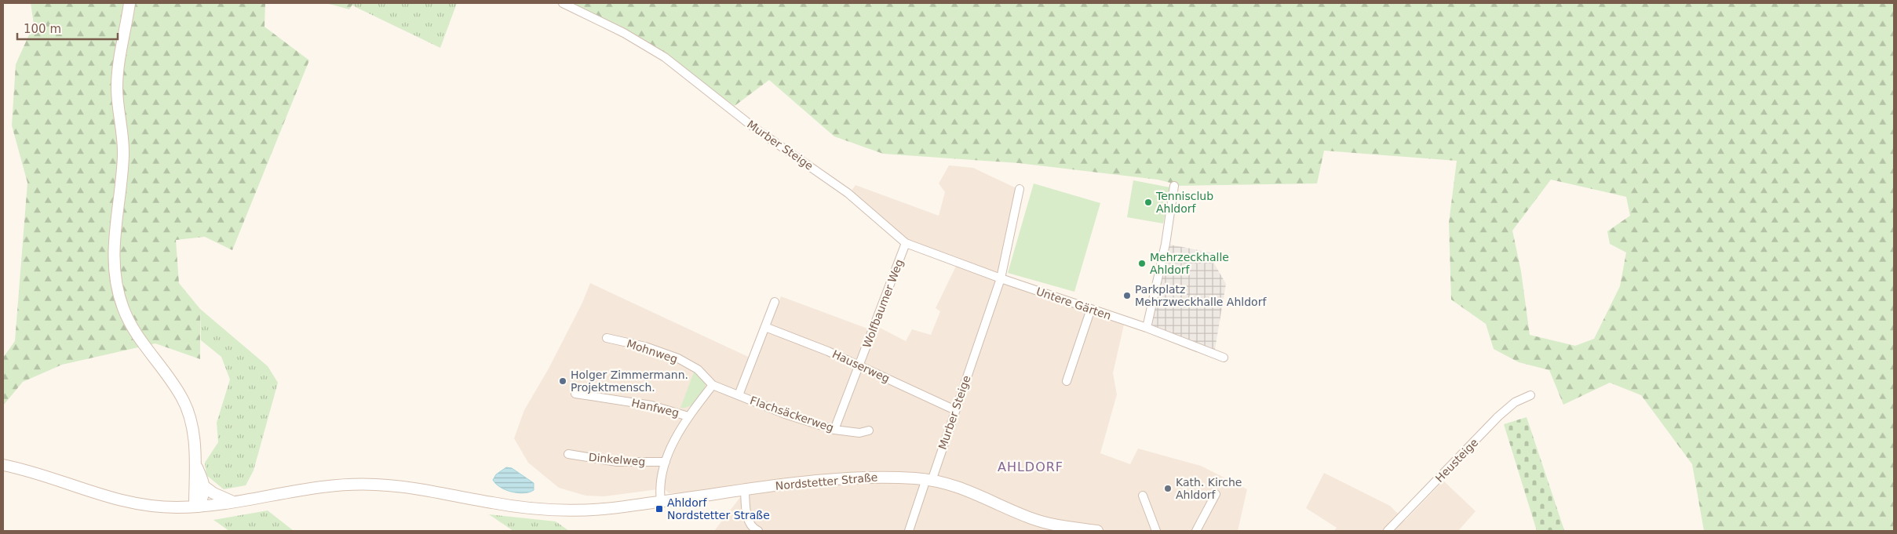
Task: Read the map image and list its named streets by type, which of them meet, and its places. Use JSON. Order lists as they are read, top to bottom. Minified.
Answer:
{"streets":{"street":["Murber Steige","Wolfbaumer Weg","Untere Gärten","Mohnweg","Hauserweg","Hanfweg","Flachsäckerweg","Dinkelweg","Heusteige","Nordstetter Straße"]},"crossings":[["Murber Steige","Wolfbaumer Weg"],["Murber Steige","Untere Gärten"],["Murber Steige","Hauserweg"],["Murber Steige","Nordstetter Straße"],["Wolfbaumer Weg","Hauserweg"],["Wolfbaumer Weg","Flachsäckerweg"],["Mohnweg","Flachsäckerweg"]],"districts":["AHLDORF"],"places":{"other":["Tennisclub Ahldorf","Mehrzeckhalle Ahldorf","Parkplatz Mehrzweckhalle Ahldorf","Holger Zimmermann. Projektmensch.","Kath. Kirche Ahldorf"],"transit":["Ahldorf Nordstetter Straße"]},"scale_bar":"100 m"}
